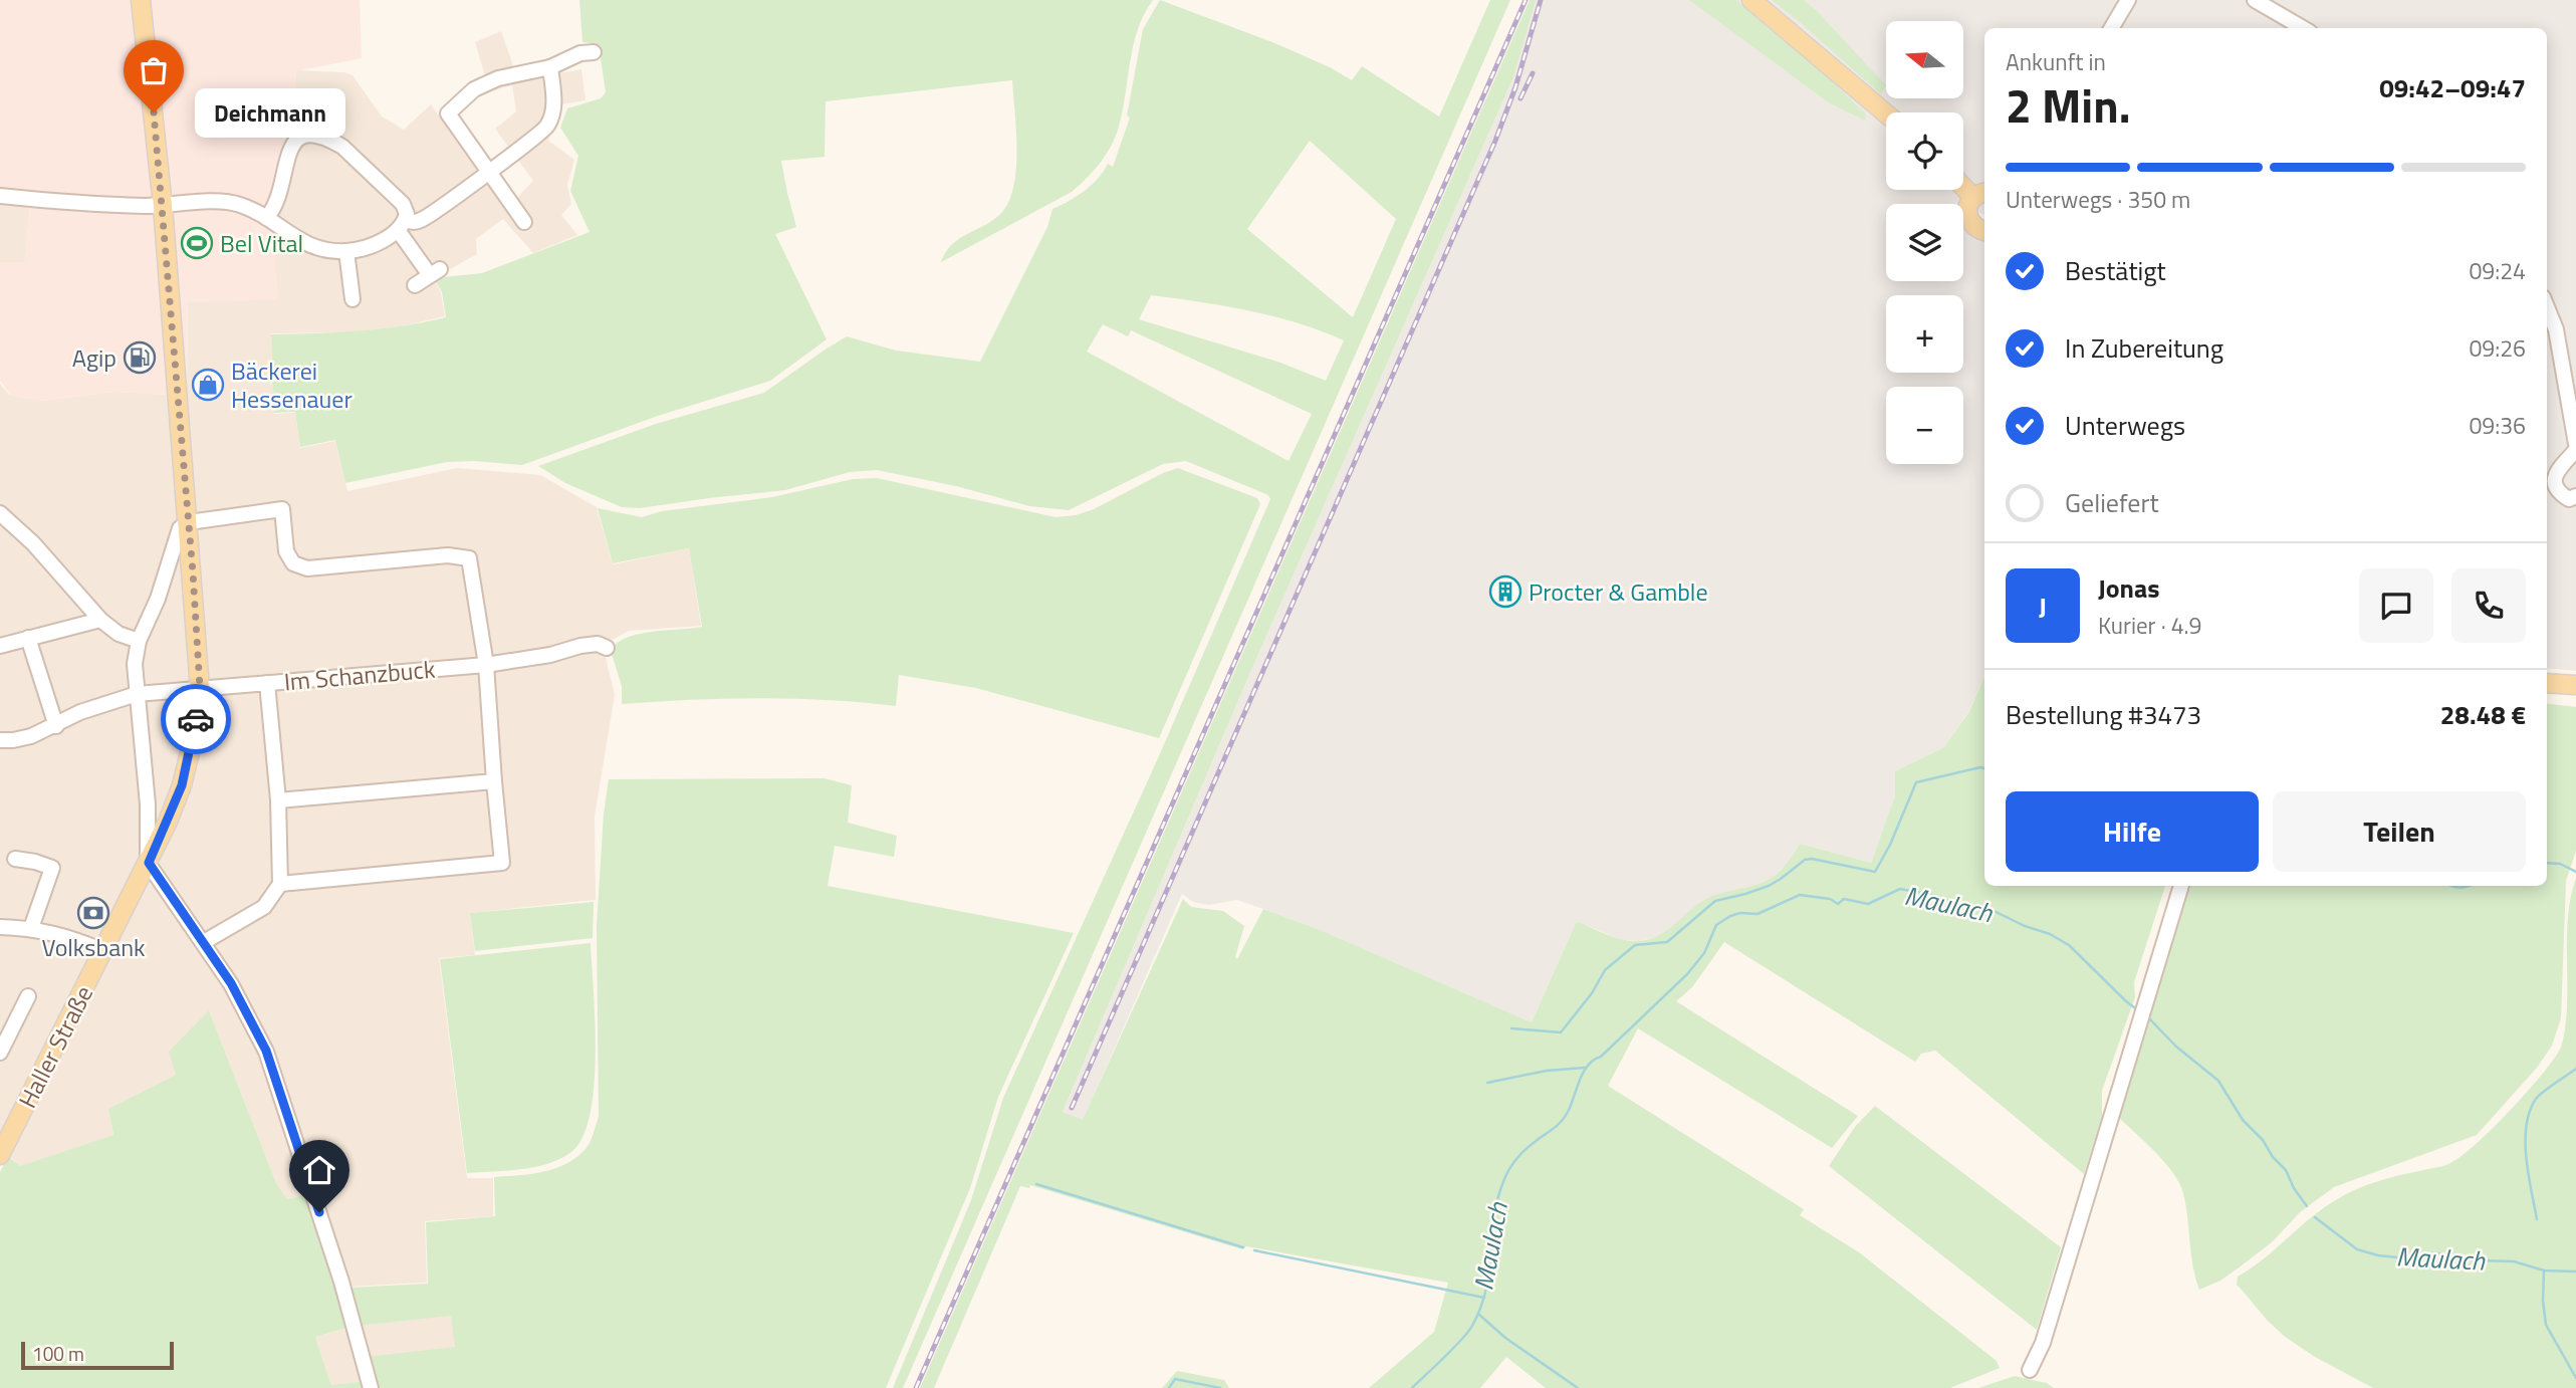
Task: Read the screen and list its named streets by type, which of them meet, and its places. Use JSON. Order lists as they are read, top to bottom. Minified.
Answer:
{"streets":{"main road":["Haller Straße"],"street":["Im Schanzbuck"]},"water":["Maulach"],"places":{"other":["Deichmann"],"sports":["Bel Vital"],"fuel station":["Agip"],"shop":["Bäckerei Hessenauer"],"building":["Procter & Gamble"],"bank":["Volksbank"]},"scale_bar":"100 m","north":"left","page":{"map_buttons":["+","−"],"heading":["2 Min.","Ankunft in","09:42–09:47"],"panel":["Jonas","Kurier · 4.9","Bestellung #3473","28.48 €"],"bubble":"Deichmann","bar":"Unterwegs · 350 m","list":[["Bestätigt","09:24"],["In Zubereitung","09:26"],["Unterwegs","09:36"],"Geliefert"],"round":"J","buttons":["Hilfe","Teilen"],"scale":"100 m"}}
